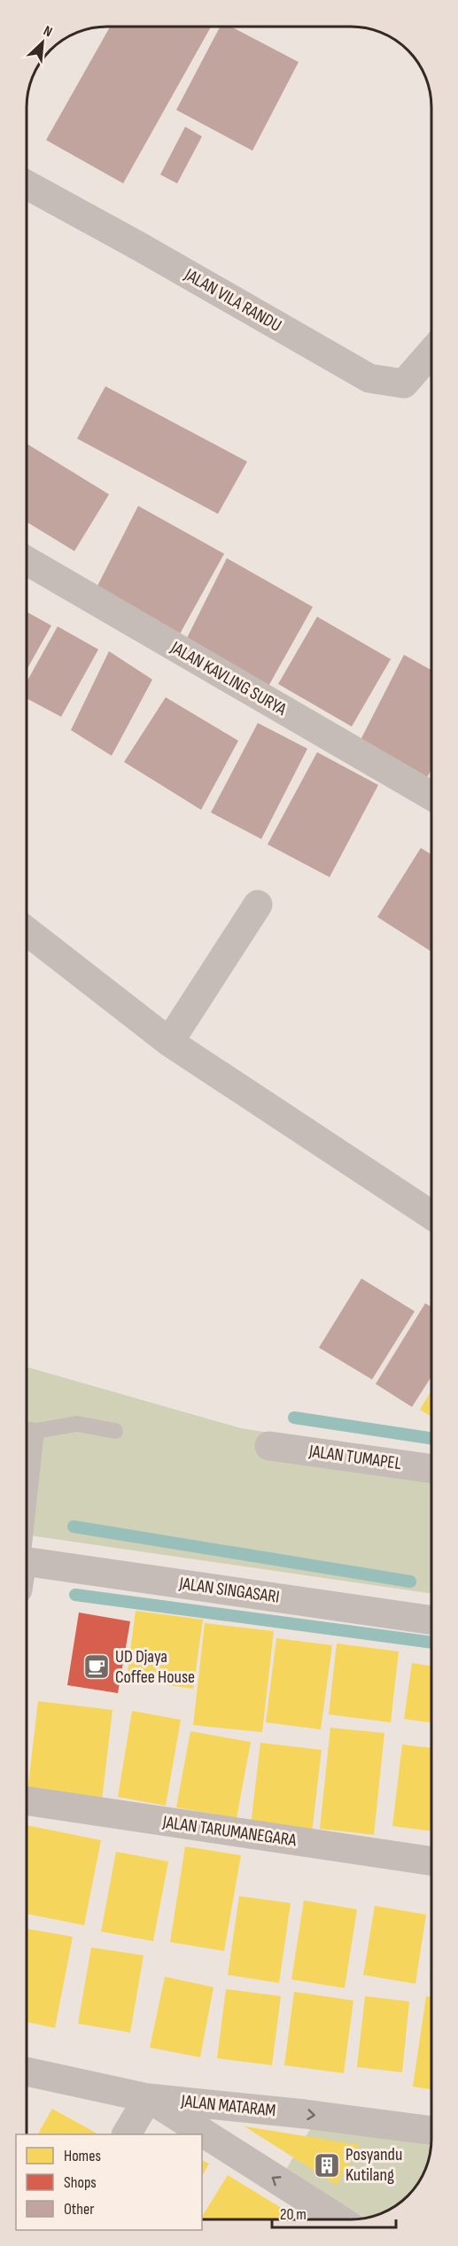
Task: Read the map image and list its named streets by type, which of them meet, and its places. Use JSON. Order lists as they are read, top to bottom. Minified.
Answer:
{"streets":{"street":["JALAN VILA RANDU","JALAN KAVLING SURYA","JALAN TUMAPEL","JALAN SINGASARI","JALAN TARUMANEGARA","JALAN MATARAM"]},"one_way":["JALAN MATARAM"],"places":{"cafe":["UD Djaya Coffee House"],"building":["Posyandu Kutilang"]},"legend":["Homes","Shops","Other"],"scale_bar":"20 m","north":"top right"}
